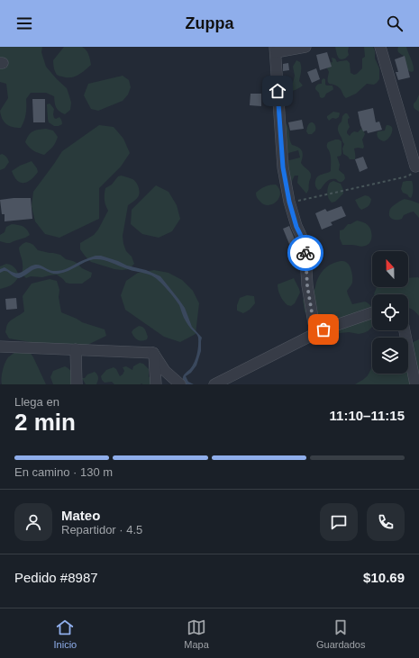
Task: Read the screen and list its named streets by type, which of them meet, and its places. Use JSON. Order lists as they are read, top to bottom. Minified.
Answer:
{"north":"top","page":{"header":"Zuppa","heading":["2 min","Llega en","11:10–11:15"],"panel":["Mateo","Repartidor · 4.5","Pedido #8987","$10.69"],"bar":"En camino · 130 m","tabs":["Inicio","Mapa","Guardados"]}}
